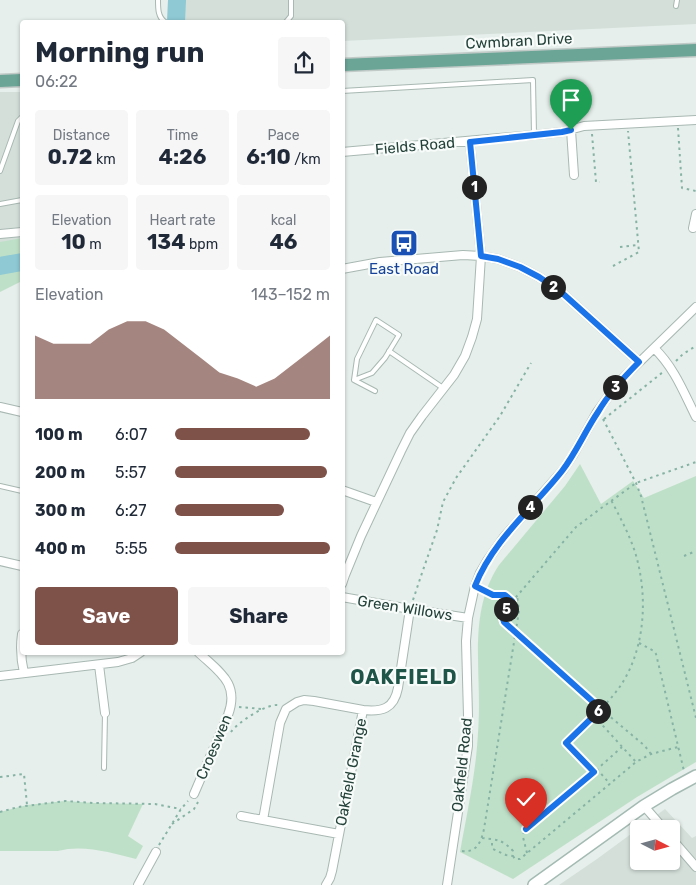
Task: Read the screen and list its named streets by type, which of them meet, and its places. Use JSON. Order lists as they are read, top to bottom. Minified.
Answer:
{"streets":{"main road":["Cwmbran Drive"],"street":["Fields Road","Green Willows","Croeswen","Oakfield Road","Oakfield Grange"]},"crossings":[["Green Willows","Oakfield Road"],["Green Willows","Oakfield Grange"]],"districts":["OAKFIELD"],"places":{"bus stop":["East Road"]},"north":"right","page":{"heading":["Morning run","06:22"],"stats":[["Distance","0.72 km"],["Time","4:26"],["Pace","6:10 /km"],["Elevation","10 m"],["Heart rate","134 bpm"],["kcal","46"]],"pins":["1","2","3","4","5","6"],"chart":["Elevation","143–152 m"],"list":[{"name":"100 m","note":"6:07"},{"name":"200 m","note":"5:57"},{"name":"300 m","note":"6:27"},{"name":"400 m","note":"5:55"}],"buttons":["Save","Share"]}}
